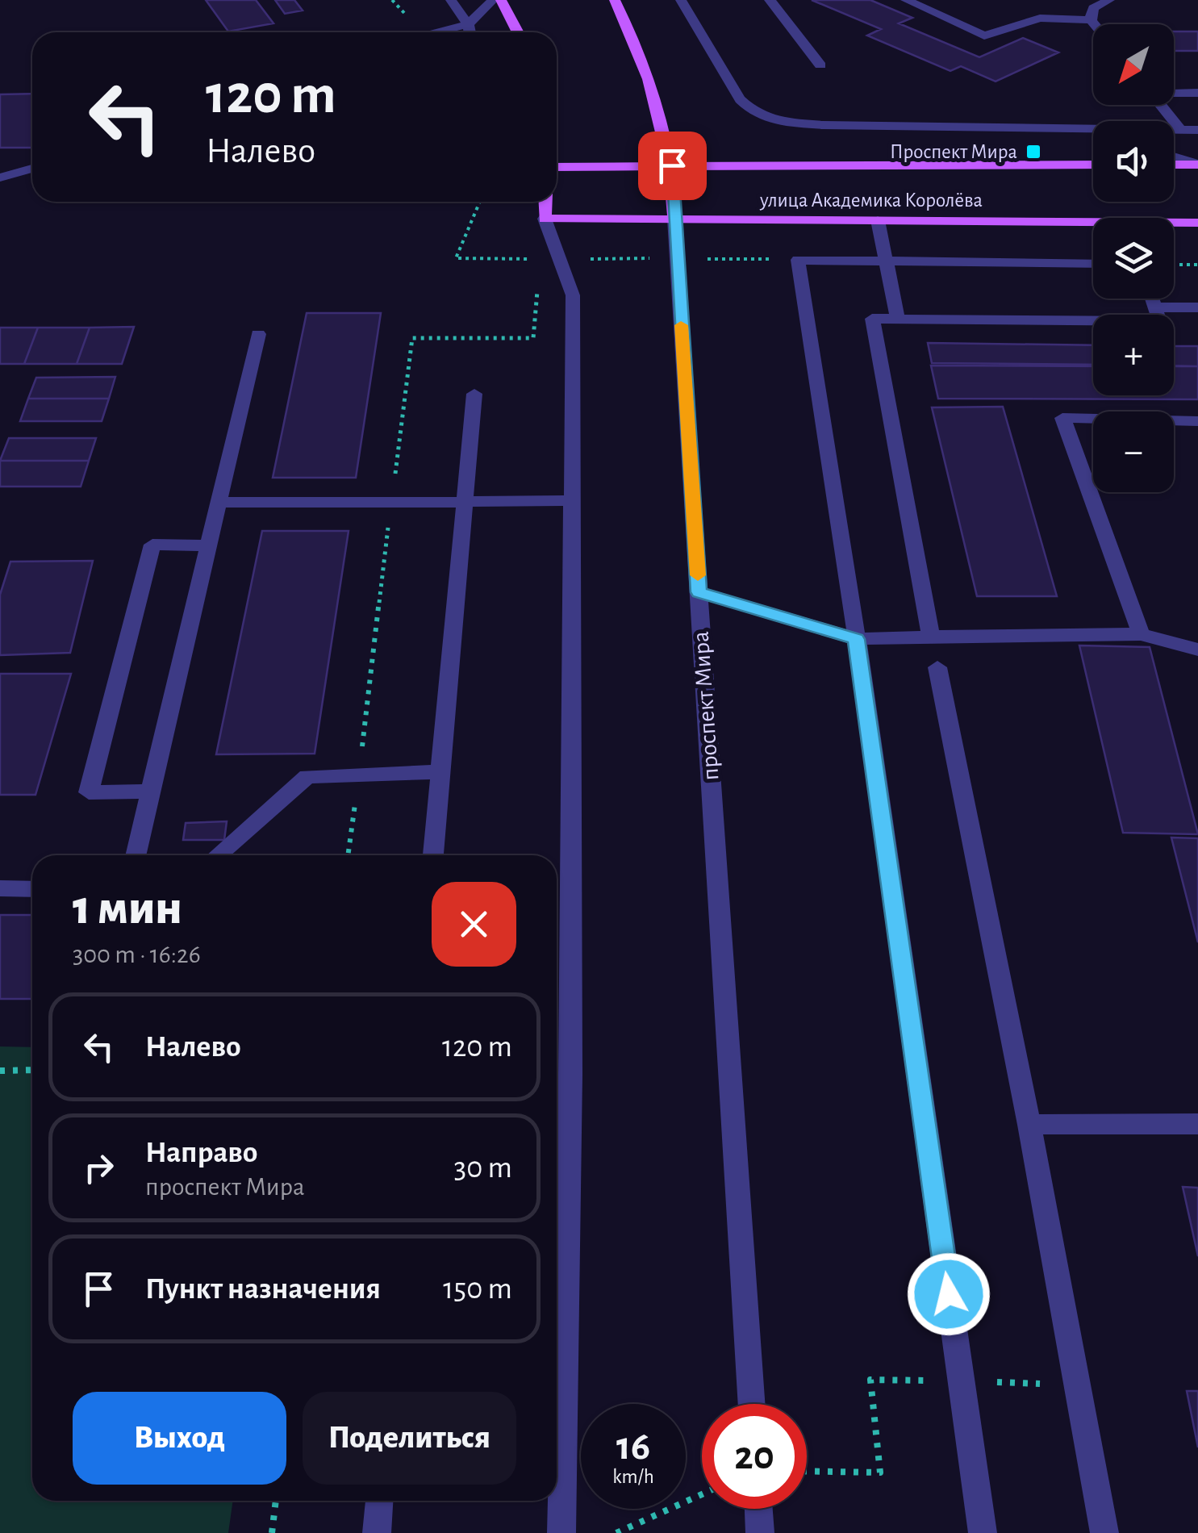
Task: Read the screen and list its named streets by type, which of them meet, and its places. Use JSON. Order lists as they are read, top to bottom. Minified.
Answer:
{"streets":{"main road":["улица Академика Королёва","проспект Мира"]},"crossings":[["улица Академика Королёва","проспект Мира"]],"places":{"transit":["Проспект Мира"]},"north":"bottom left","page":{"map_buttons":["+","−"],"turn":["120 m","Налево"],"heading":["1 мин","300 m · 16:26"],"list":[{"name":"Налево","value":"120 m"},{"name":"Направо","note":"проспект Мира","value":"30 m"},{"name":"Пункт назначения","value":"150 m"}],"buttons":["Выход","Поделиться"],"speed":"16 km/h","limit":"20"}}
